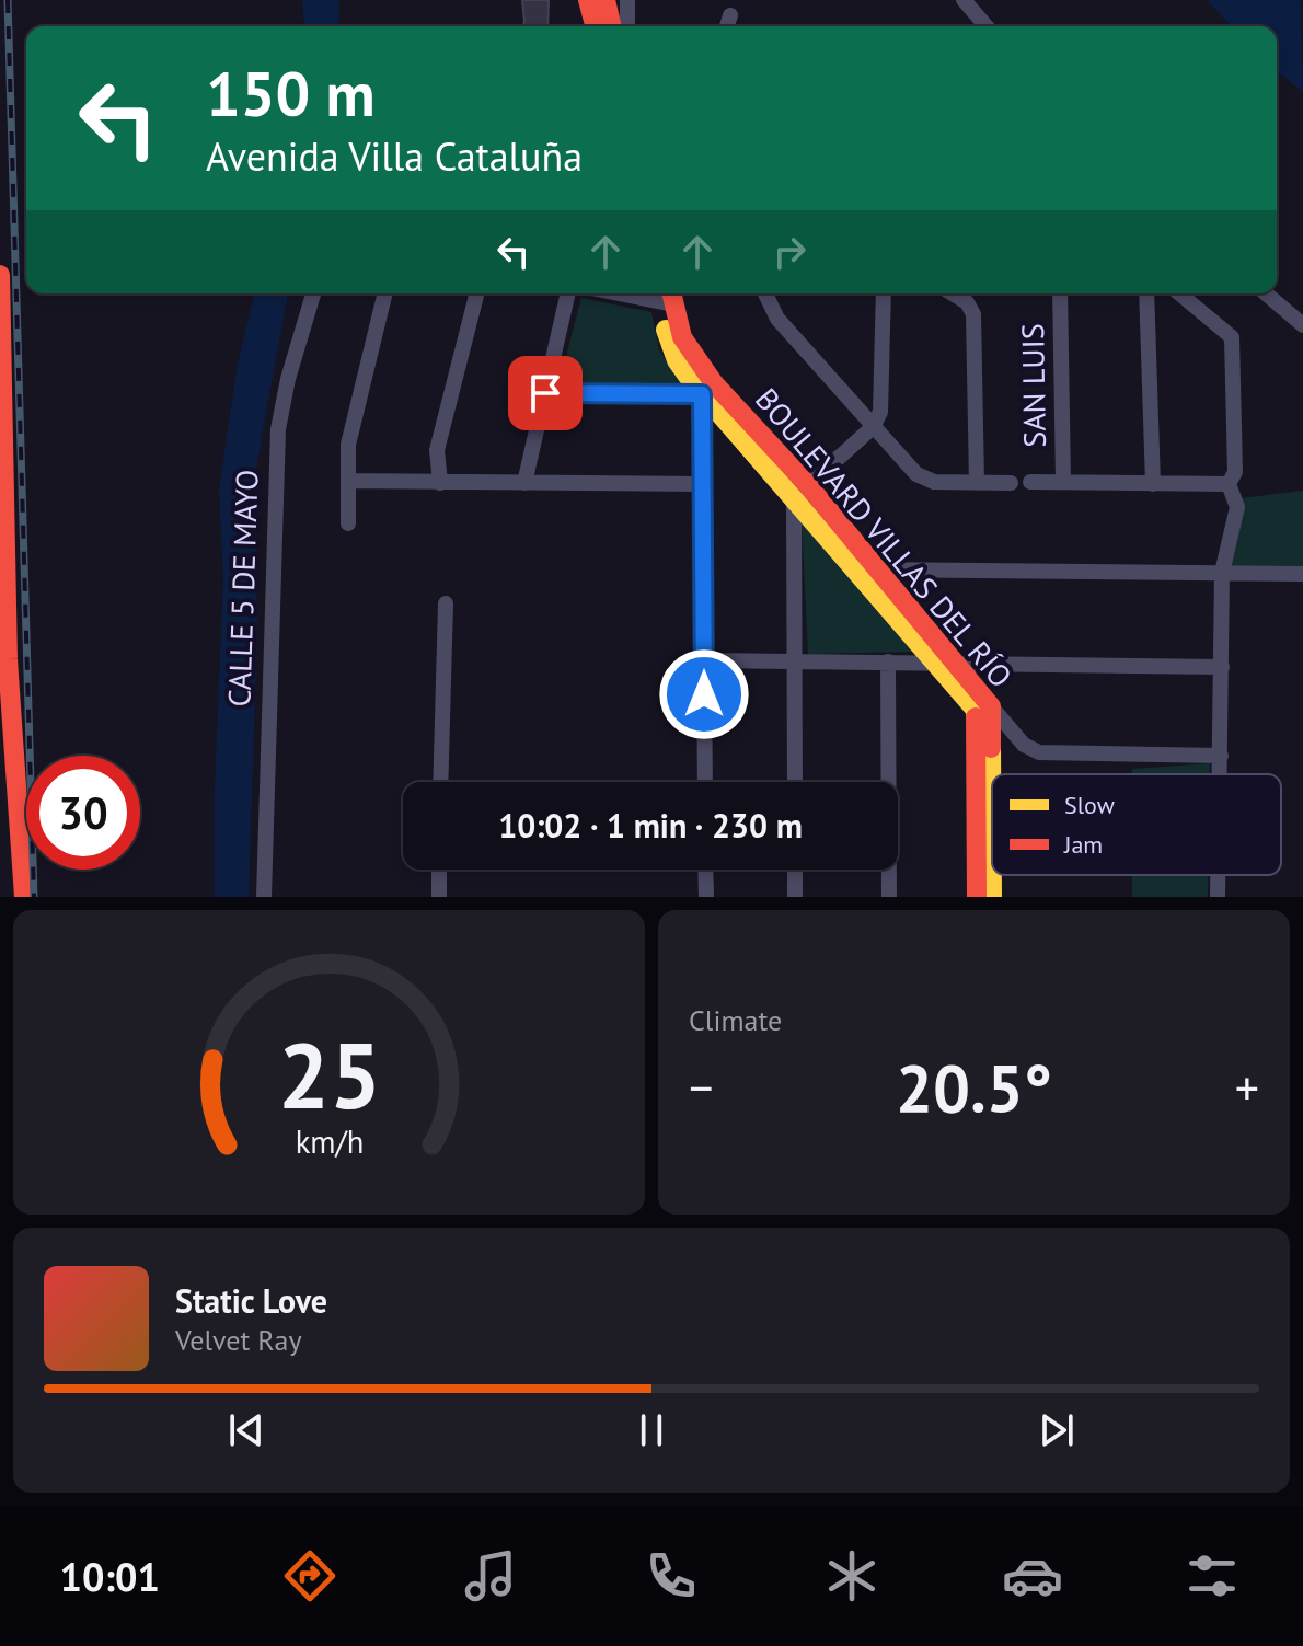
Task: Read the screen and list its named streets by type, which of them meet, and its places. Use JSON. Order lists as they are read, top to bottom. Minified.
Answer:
{"streets":{"street":["SAN LUIS","BOULEVARD VILLAS DEL RÍO","CALLE 5 DE MAYO"]},"legend":["Slow","Jam"],"page":{"turn":["150 m","Avenida Villa Cataluña"],"limit":"30","trip":"10:02 · 1 min · 230 m","tile":"Climate","heat":["−","20.5°","+"],"song":["Static Love","Velvet Ray"],"tabs":"10:01","gauge":["25","km/h"]}}
